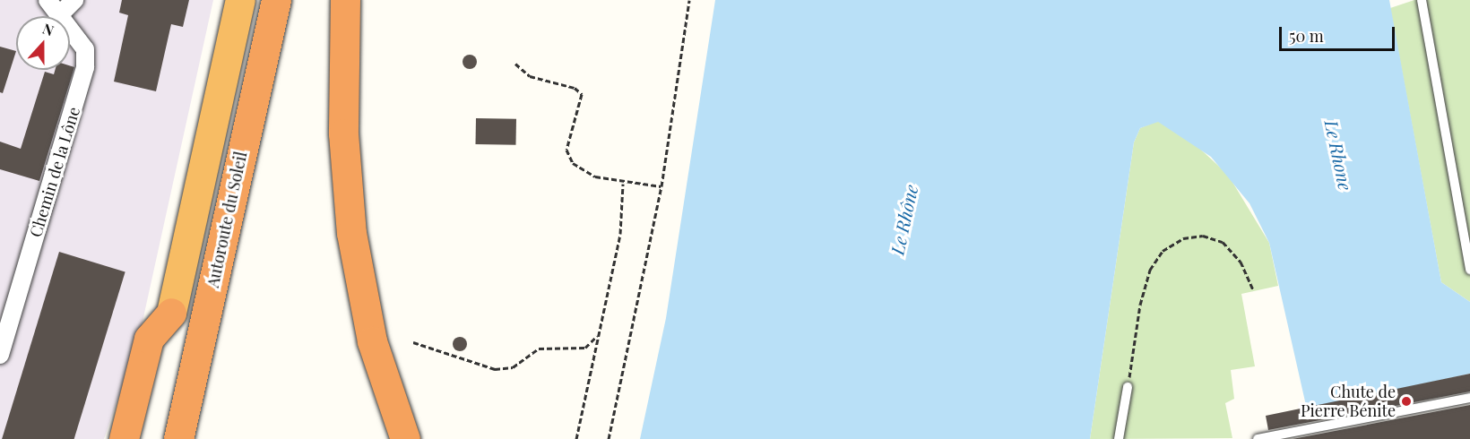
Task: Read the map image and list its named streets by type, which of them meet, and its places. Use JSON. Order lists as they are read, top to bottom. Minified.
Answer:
{"streets":{"highway":["Autoroute du Soleil"],"street":["Chemin de la Lône"]},"water":["Le Rhone","Le Rhône"],"places":["Chute de Pierre Bénite"],"scale_bar":"50 m","north":"top"}
